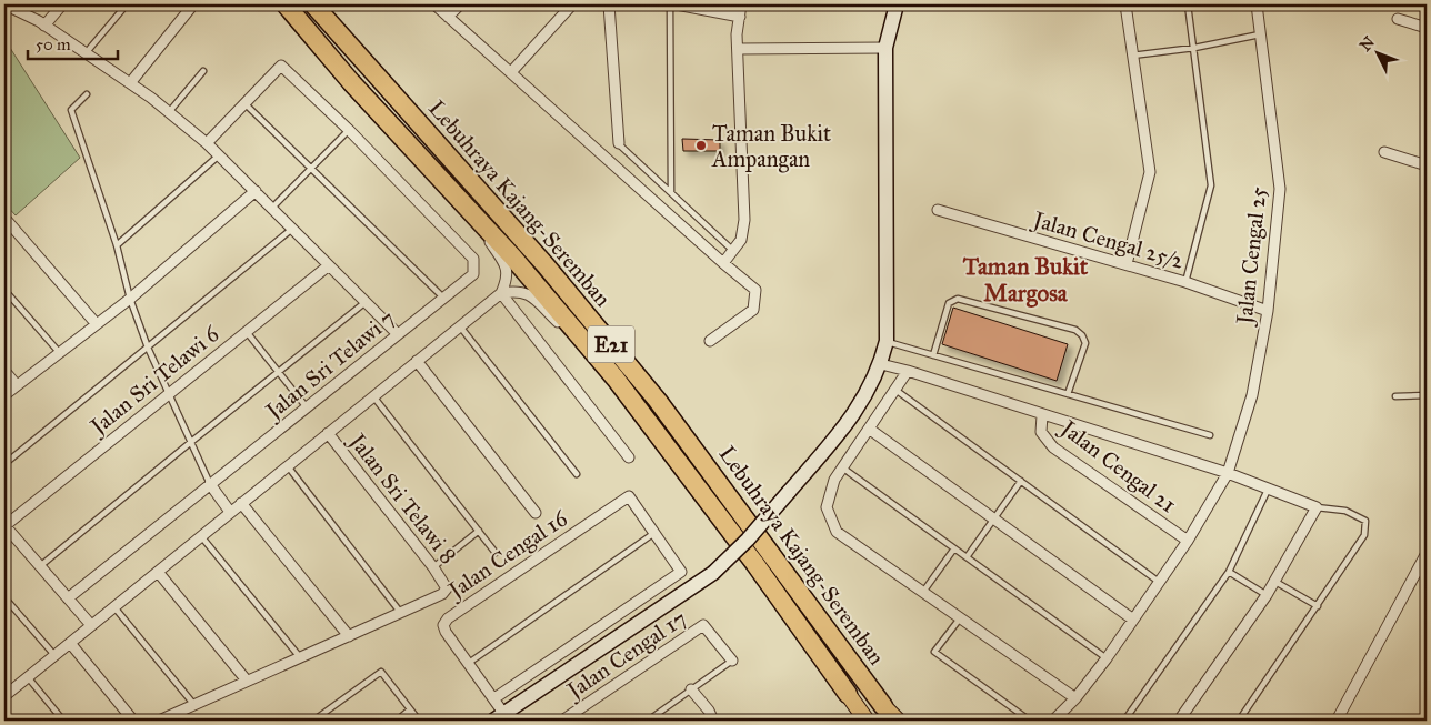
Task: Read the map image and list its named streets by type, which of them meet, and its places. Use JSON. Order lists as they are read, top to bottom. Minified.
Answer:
{"streets":{"highway":["Lebuhraya Kajang-Seremban","E21"],"street":["Jalan Cengal 25/2","Jalan Cengal 25","Jalan Sri Telawi 7","Jalan Sri Telawi 6","Jalan Cengal 21","Jalan Sri Telawi 8","Jalan Cengal 16","Jalan Cengal 17"]},"crossings":[["Jalan Cengal 25/2","Jalan Cengal 25"],["Jalan Cengal 25","Jalan Cengal 21"]],"districts":["Taman Bukit Margosa"],"places":["Taman Bukit Ampangan"],"scale_bar":"50 m","north":"top left"}
